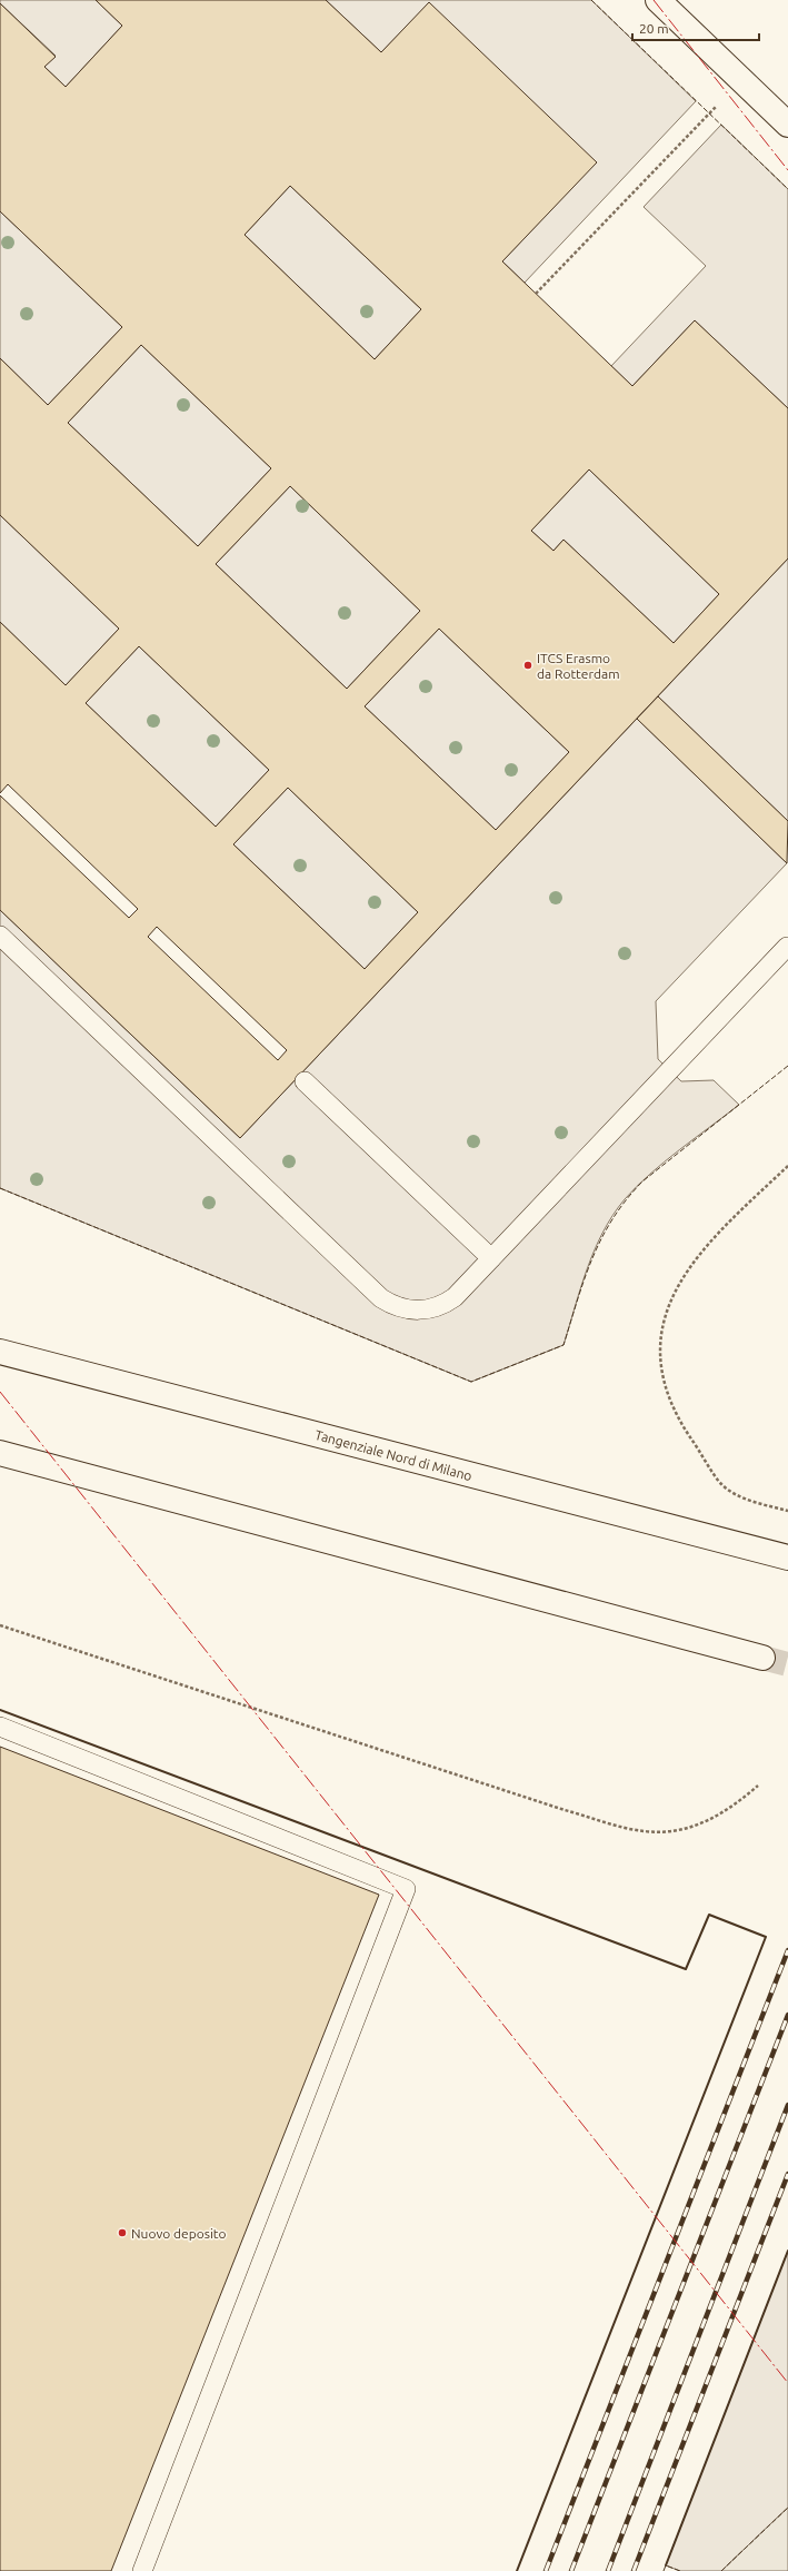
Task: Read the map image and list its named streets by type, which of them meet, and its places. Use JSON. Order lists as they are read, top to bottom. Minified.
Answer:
{"streets":{"main road":["Tangenziale Nord di Milano"]},"places":["ITCS Erasmo da Rotterdam","Nuovo deposito"],"scale_bar":"20 m"}
